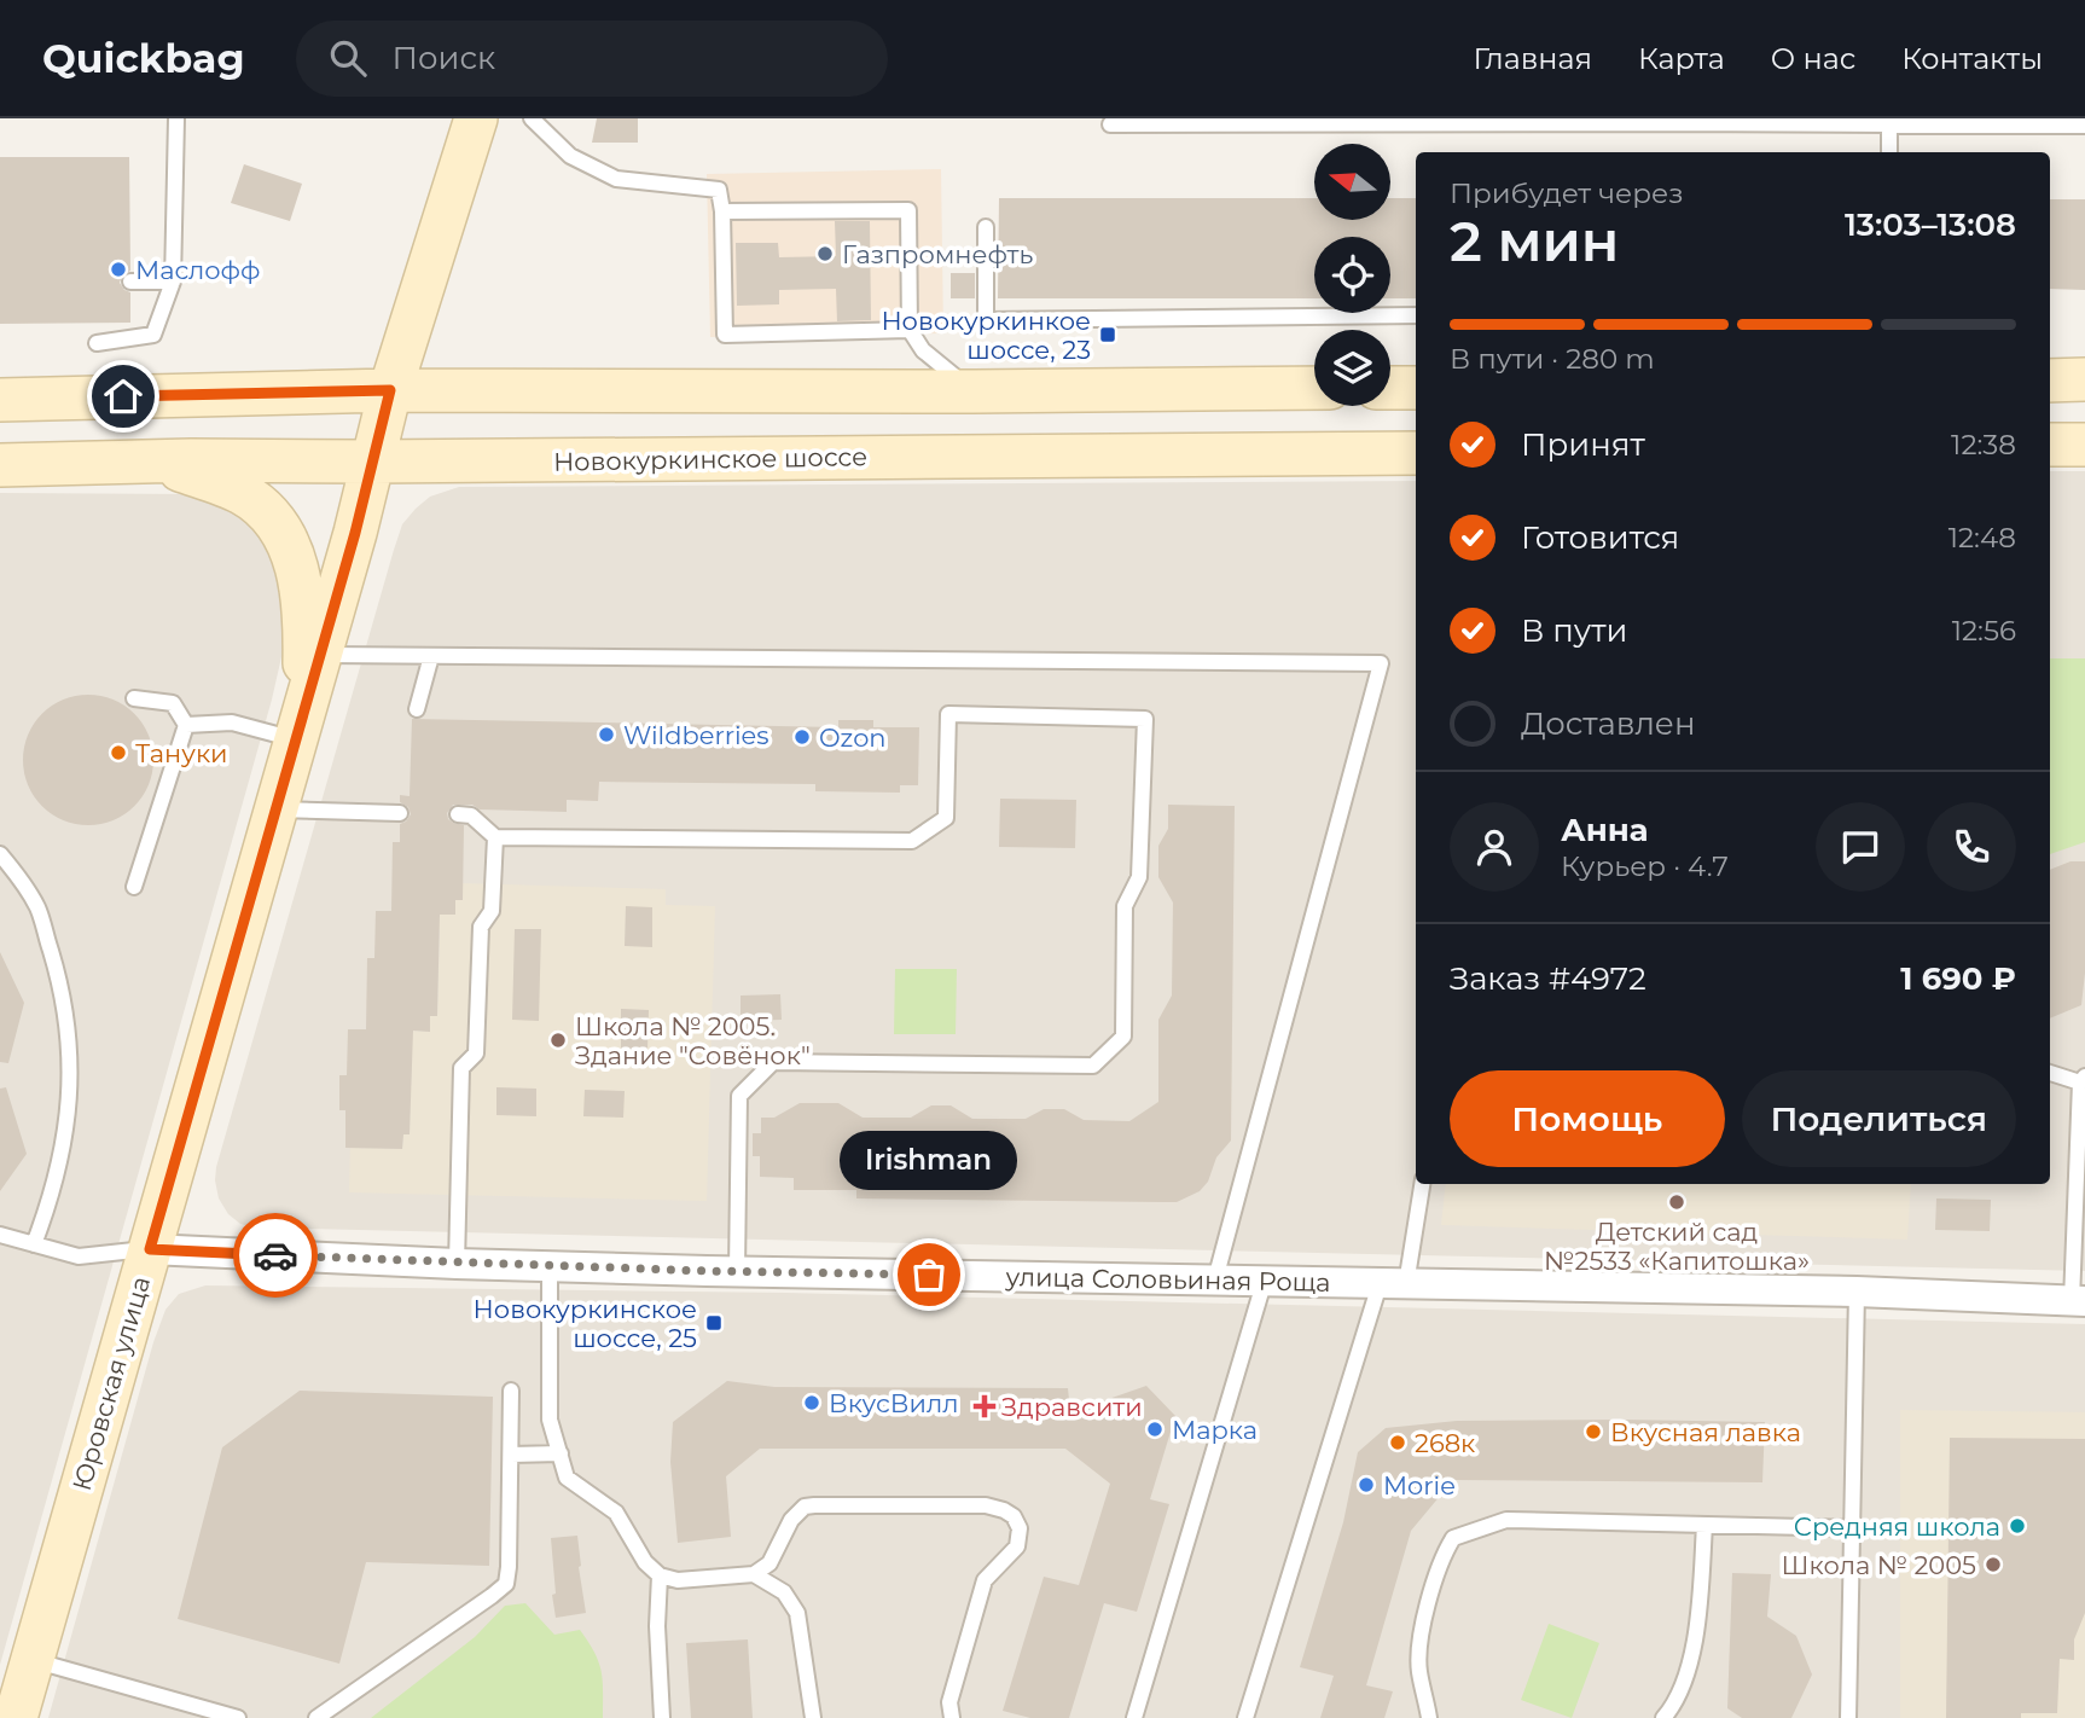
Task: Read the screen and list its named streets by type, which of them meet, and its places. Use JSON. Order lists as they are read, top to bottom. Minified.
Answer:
{"streets":{"main road":["Новокуркинское шоссе","Юровская улица"],"street":["улица Соловьиная Роща"]},"crossings":[["Новокуркинское шоссе","Юровская улица"],["улица Соловьиная Роща","Юровская улица"]],"places":{"other":["Газпромнефть","Маслофф","Wildberries","Ozon","Тануки","Школа № 2005. Здание \"Совёнок\"","Детский сад №2533 «Капитошка»","Irishman","ВкусВилл","Марка","Вкусная лавка","268к","Morie","Средняя школа","Школа № 2005"],"transit":["Новокуркинкое шоссе, 23","Новокуркинское шоссе, 25"],"health":["Здравсити"]},"north":"left","page":{"header":"Quickbag","search":"Поиск","nav":["Главная","Карта","О нас","Контакты"],"heading":["2 мин","Прибудет через","13:03–13:08"],"panel":["Анна","Курьер · 4.7","Заказ #4972","1 690 ₽"],"bar":"В пути · 280 m","list":[["Принят","12:38"],["Готовится","12:48"],["В пути","12:56"],"Доставлен"],"buttons":["Помощь","Поделиться"],"bubble":"Irishman"}}
